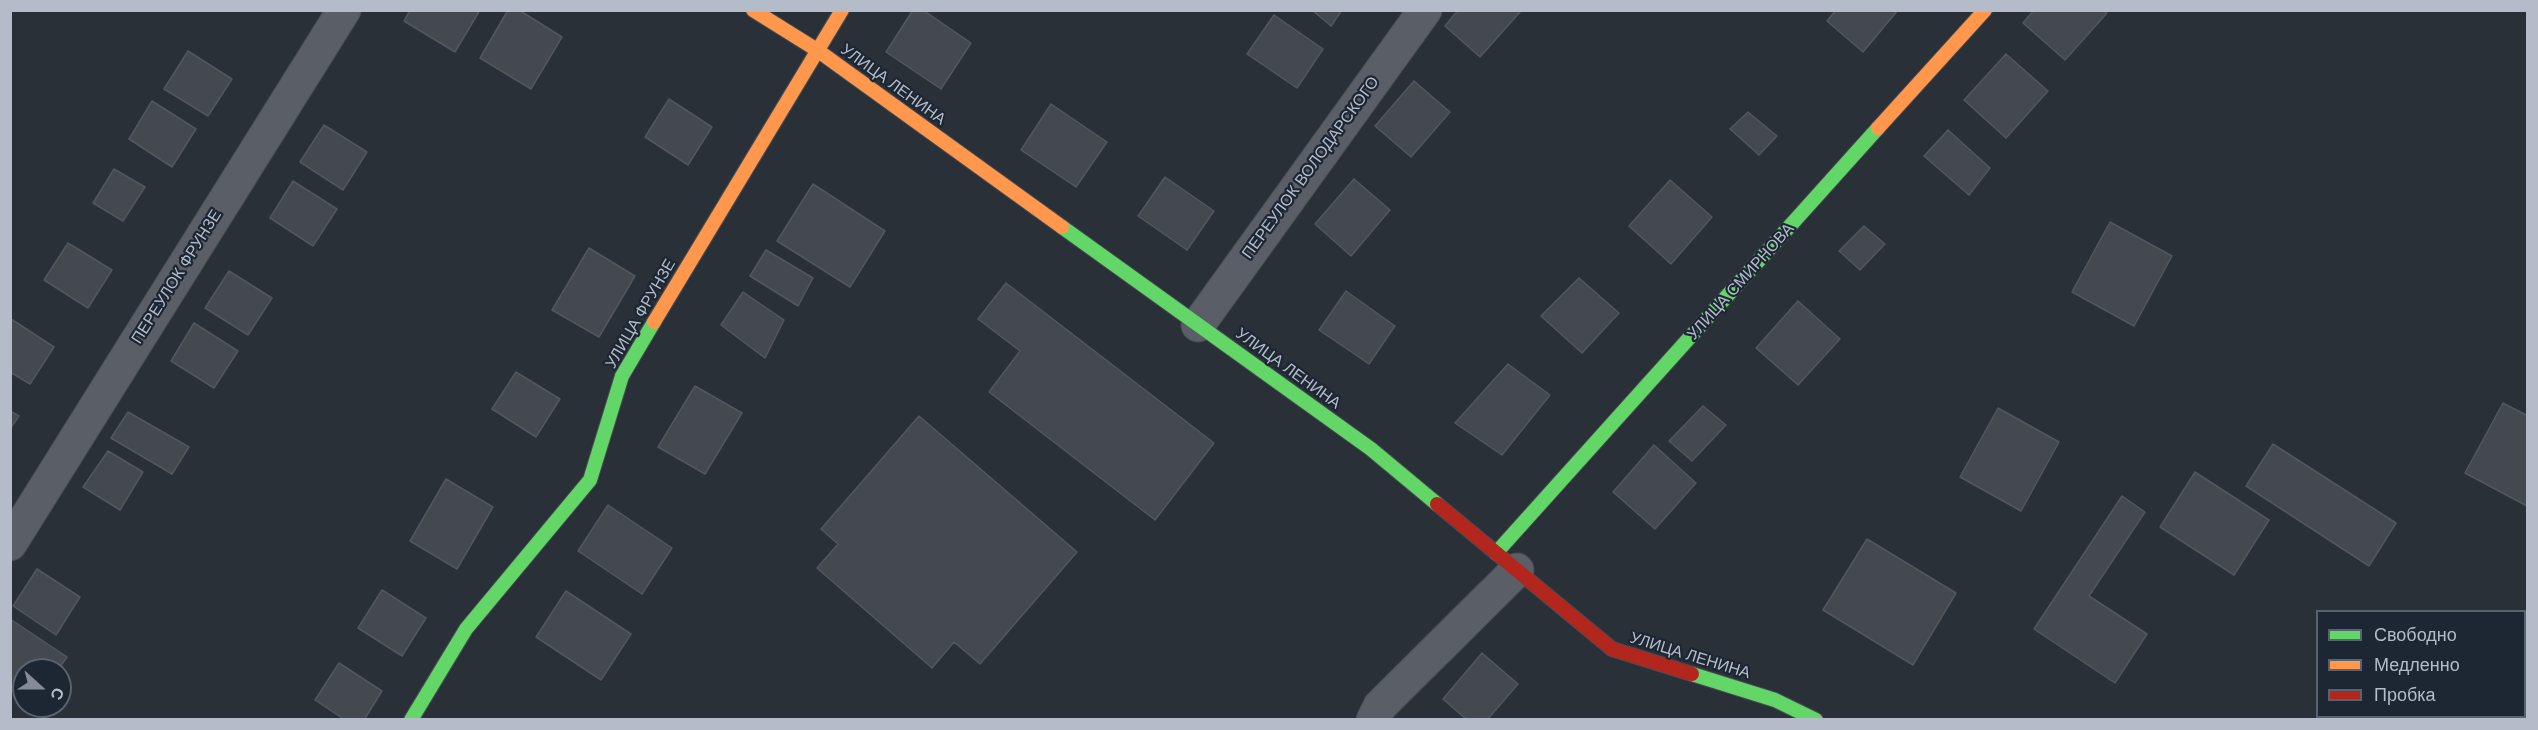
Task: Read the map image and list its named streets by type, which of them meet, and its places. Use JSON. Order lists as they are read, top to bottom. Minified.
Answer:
{"streets":{"street":["УЛИЦА ЛЕНИНА","ПЕРЕУЛОК ВОЛОДАРСКОГО","ПЕРЕУЛОК ФРУНЗЕ","УЛИЦА СМИРНОВА","УЛИЦА ФРУНЗЕ"]},"crossings":[["УЛИЦА ЛЕНИНА","ПЕРЕУЛОК ВОЛОДАРСКОГО"],["УЛИЦА ЛЕНИНА","УЛИЦА СМИРНОВА"],["УЛИЦА ЛЕНИНА","УЛИЦА ФРУНЗЕ"]],"legend":["Свободно","Медленно","Пробка"],"north":"right"}
